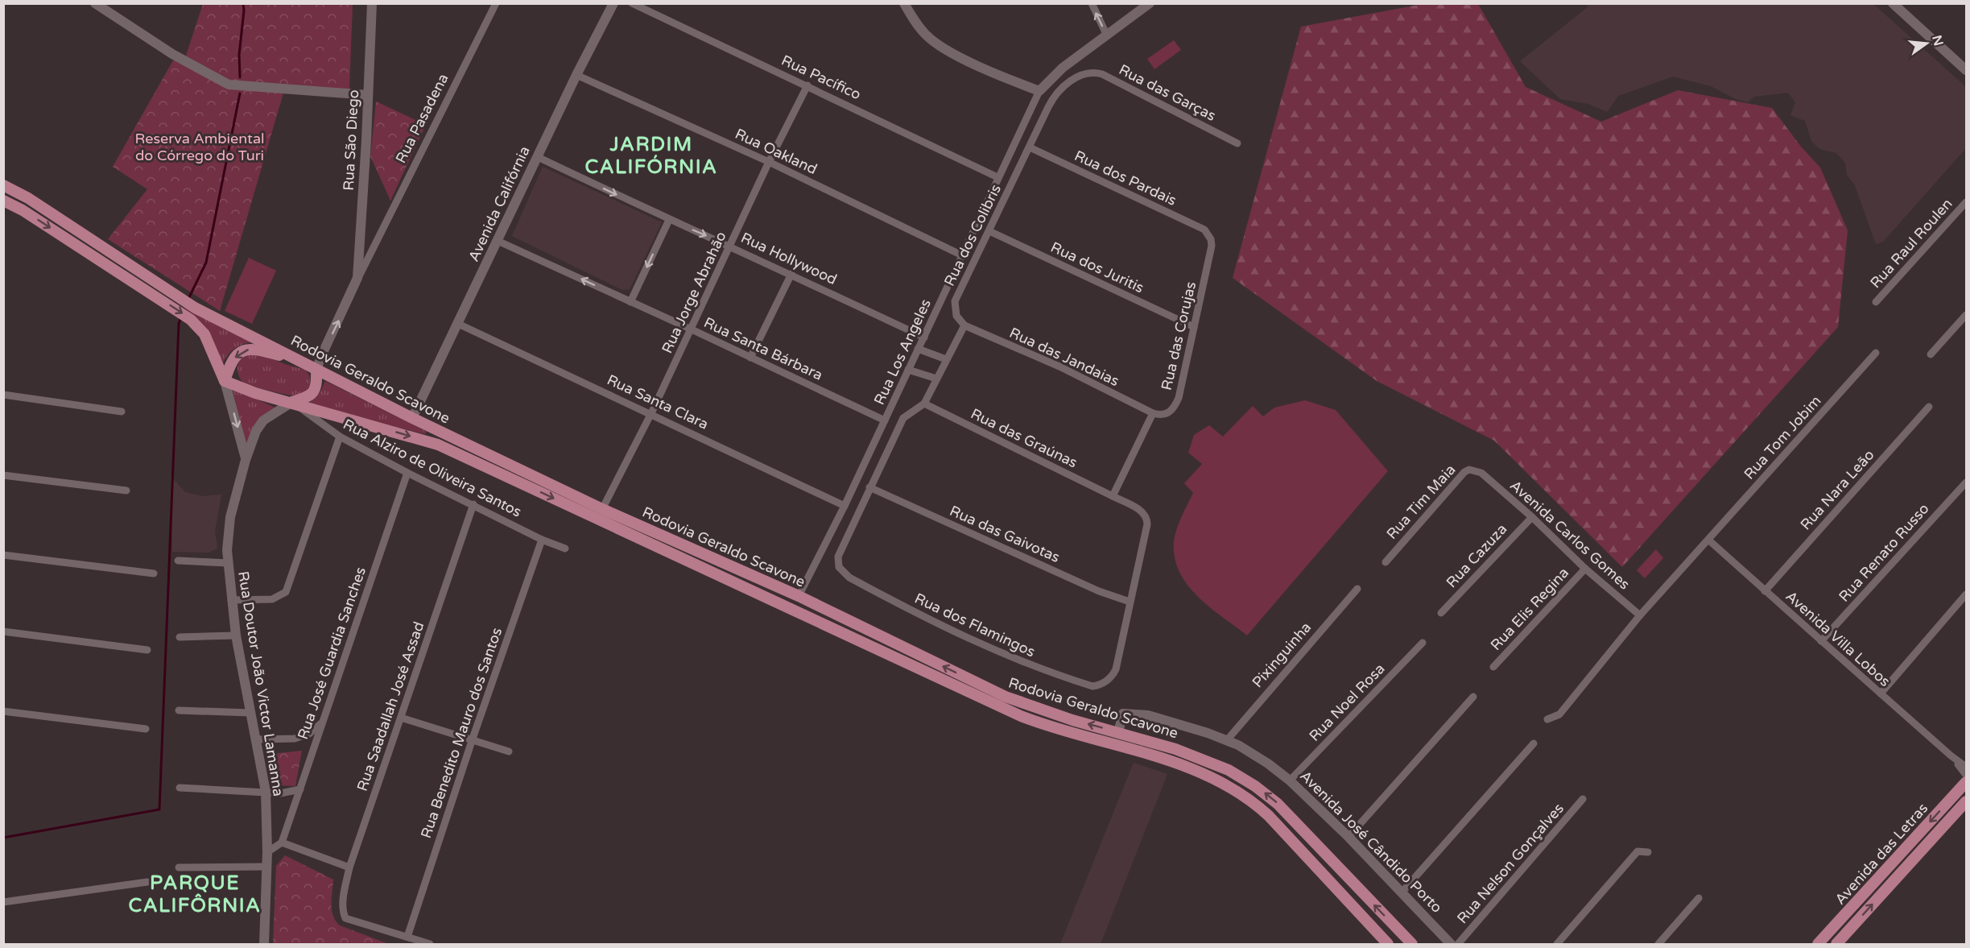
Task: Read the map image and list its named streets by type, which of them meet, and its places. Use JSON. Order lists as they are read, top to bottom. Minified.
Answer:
{"streets":{"main road":["Rodovia Geraldo Scavone","Avenida das Letras"],"street":["Rua Pacífico","Rua das Garças","Rua Pasadena","Rua São Diego","Rua Oakland","Rua dos Pardais","Avenida Califórnia","Rua dos Colibris","Rua Raul Roulen","Rua Hollywood","Rua dos Juritis","Rua Jorge Abrahão","Rua das Corujas","Rua Santa Bárbara","Rua Los Angeles","Rua das Jandaias","Rua Santa Clara","Rua Tom Jobim","Rua das Graúnas","Rua Alziro de Oliveira Santos","Rua Nara Leão","Rua Tim Maia","Rua das Gaivotas","Avenida Carlos Gomes","Rua Renato Russo","Rua Cazuza","Rua Elis Regina","Rua dos Flamingos","Avenida Villa Lobos","Rua José Guardia Sanches","Pixinguinha","Rua Doutor João Victor Lamanna","Rua Noel Rosa","Rua Saadallah José Assad","Rua Benedito Mauro dos Santos","Avenida José Cândido Porto","Rua Nelson Gonçalves"]},"crossings":[["Rua Pacífico","Rua Jorge Abrahão"],["Rua Pacífico","Rua Los Angeles"],["Rua das Garças","Rua dos Colibris"],["Rua Pasadena","Rua São Diego"],["Rua Pasadena","Rodovia Geraldo Scavone"],["Rua Oakland","Avenida Califórnia"],["Rua Oakland","Rua Jorge Abrahão"],["Rua Oakland","Rua Los Angeles"],["Rua dos Pardais","Rua dos Colibris"],["Rua dos Pardais","Rua das Corujas"],["Avenida Califórnia","Rua Hollywood"],["Avenida Califórnia","Rua Santa Bárbara"],["Avenida Califórnia","Rodovia Geraldo Scavone"],["Avenida Califórnia","Rua Santa Clara"],["Rua dos Colibris","Rua dos Juritis"],["Rua dos Colibris","Rua das Jandaias"],["Rua Hollywood","Rua Jorge Abrahão"],["Rua Hollywood","Rua Los Angeles"],["Rua dos Juritis","Rua das Corujas"],["Rua Jorge Abrahão","Rua Santa Bárbara"],["Rua Jorge Abrahão","Rodovia Geraldo Scavone"],["Rua Jorge Abrahão","Rua Santa Clara"],["Rua das Corujas","Rua das Jandaias"],["Rua Santa Bárbara","Rua Los Angeles"],["Rua Los Angeles","Rodovia Geraldo Scavone"],["Rua Los Angeles","Rua Santa Clara"],["Rodovia Geraldo Scavone","Rua Alziro de Oliveira Santos"],["Rodovia Geraldo Scavone","Rua Doutor João Victor Lamanna"],["Rodovia Geraldo Scavone","Avenida José Cândido Porto"],["Rua Tom Jobim","Avenida Carlos Gomes"],["Rua Tom Jobim","Avenida Villa Lobos"],["Rua Alziro de Oliveira Santos","Rua José Guardia Sanches"],["Rua Alziro de Oliveira Santos","Rua Doutor João Victor Lamanna"],["Rua Alziro de Oliveira Santos","Rua Saadallah José Assad"],["Rua Alziro de Oliveira Santos","Rua Benedito Mauro dos Santos"],["Rua Nara Leão","Avenida Villa Lobos"],["Rua Tim Maia","Avenida Carlos Gomes"],["Rua das Gaivotas","Rua dos Flamingos"],["Avenida Carlos Gomes","Rua Cazuza"],["Avenida Carlos Gomes","Rua Elis Regina"],["Rua Renato Russo","Avenida Villa Lobos"],["Pixinguinha","Avenida José Cândido Porto"],["Rua Noel Rosa","Avenida José Cândido Porto"],["Rua Saadallah José Assad","Rua Benedito Mauro dos Santos"]],"one_way":["Rua Hollywood"],"districts":["JARDIM CALIFÓRNIA","PARQUE CALIFÔRNIA"],"parks":["Reserva Ambiental do Córrego do Turi"],"north":"right"}
